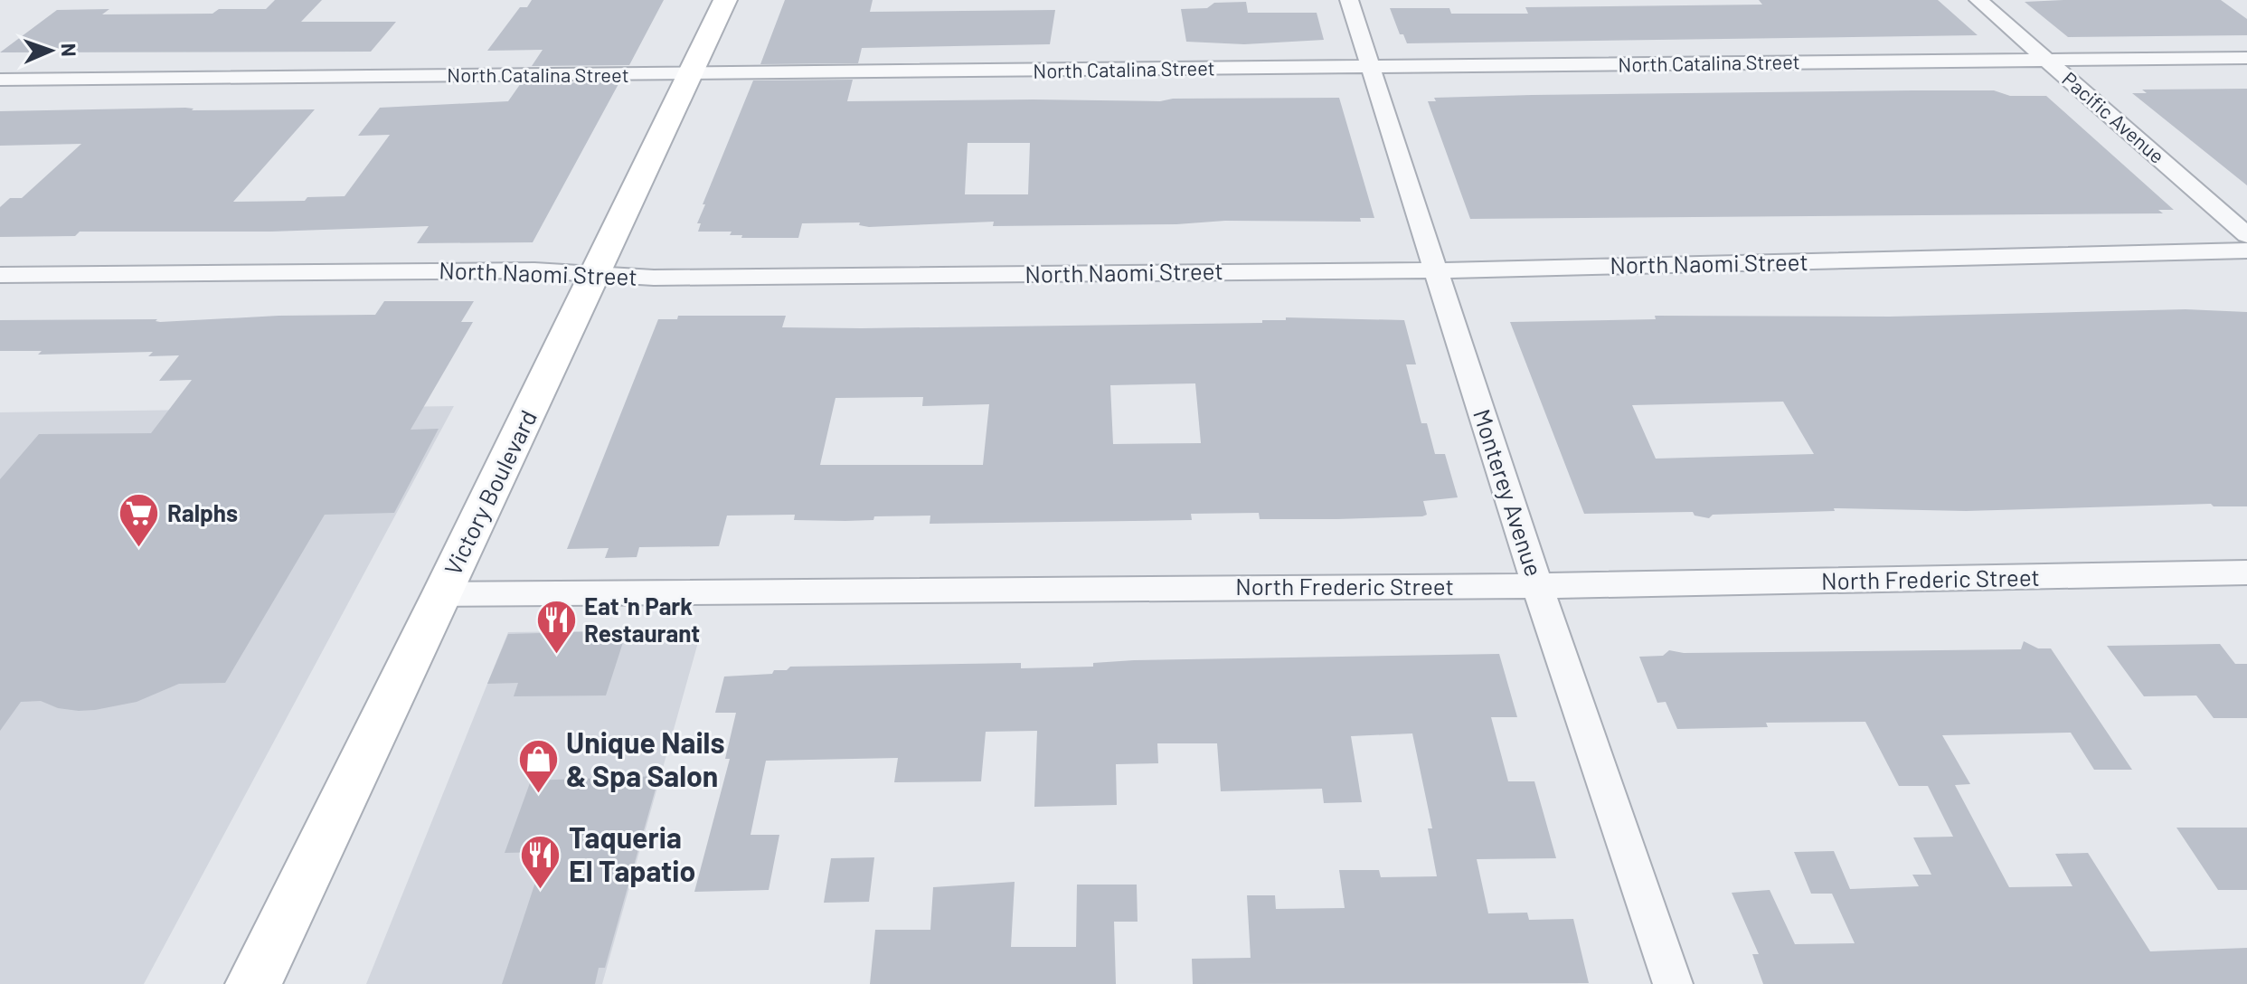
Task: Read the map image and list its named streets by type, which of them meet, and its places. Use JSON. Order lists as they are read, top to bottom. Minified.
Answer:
{"streets":{"main road":["Victory Boulevard"],"street":["North Catalina Street","Pacific Avenue","North Naomi Street","Monterey Avenue","North Frederic Street"]},"crossings":[["North Catalina Street","Pacific Avenue"],["North Catalina Street","Victory Boulevard"],["North Catalina Street","Monterey Avenue"],["North Naomi Street","Victory Boulevard"],["North Naomi Street","Monterey Avenue"],["Victory Boulevard","North Frederic Street"],["Monterey Avenue","North Frederic Street"]],"places":{"supermarket":["Ralphs"],"restaurant":["Eat 'n Park Restaurant","Taqueria El Tapatio"],"shop":["Unique Nails & Spa Salon"]},"north":"right"}
